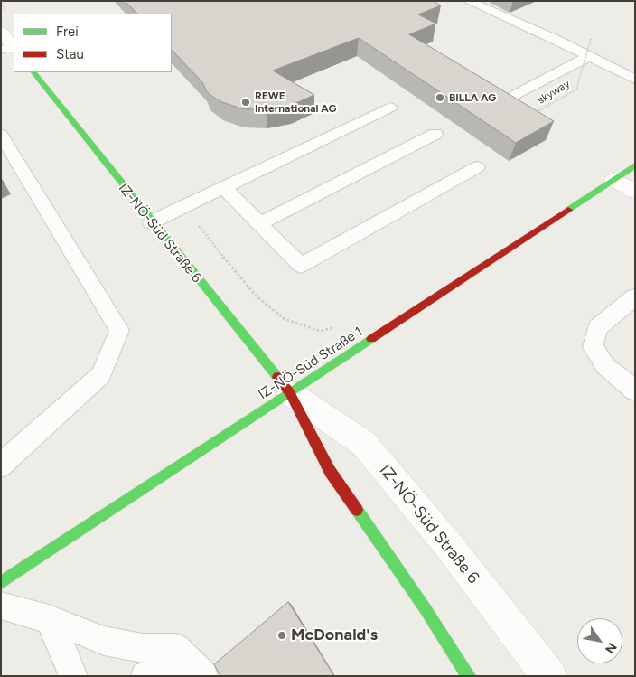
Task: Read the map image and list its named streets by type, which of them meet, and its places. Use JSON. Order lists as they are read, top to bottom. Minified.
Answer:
{"streets":{"street":["IZ-NÖ-Süd Straße 6","IZ-NÖ-Süd Straße 1"],"path":["skyway"]},"crossings":[["IZ-NÖ-Süd Straße 6","IZ-NÖ-Süd Straße 1"]],"places":["BILLA AG","REWE International AG","McDonald's"],"legend":["Frei","Stau"],"north":"bottom right"}
